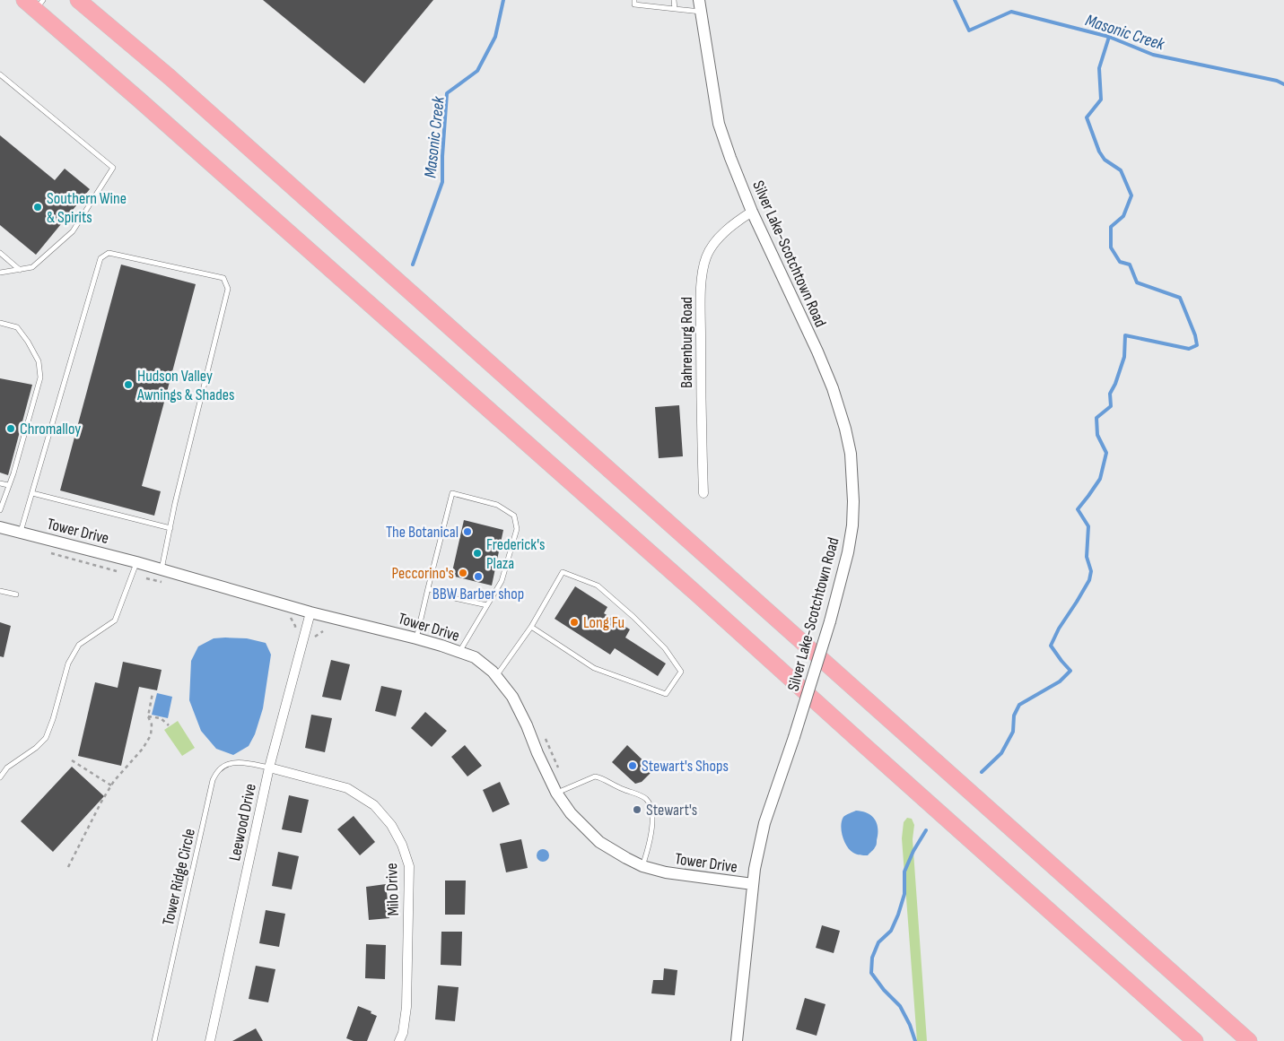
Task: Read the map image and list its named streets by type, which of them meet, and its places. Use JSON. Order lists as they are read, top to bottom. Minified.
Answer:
{"streets":{"street":["Silver Lake-Scotchtown Road","Bahrenburg Road","Tower Drive","Leewood Drive","Milo Drive"],"lane":["Tower Ridge Circle"]},"crossings":[["Silver Lake-Scotchtown Road","Bahrenburg Road"],["Silver Lake-Scotchtown Road","Tower Drive"],["Tower Drive","Leewood Drive"],["Leewood Drive","Tower Ridge Circle"],["Leewood Drive","Milo Drive"],["Tower Ridge Circle","Milo Drive"]],"water":["Masonic Creek"],"places":["Southern Wine & Spirits","Hudson Valley Awnings & Shades","Chromalloy","The Botanical","Frederick's Plaza","Peccorino's","BBW Barber shop","Long Fu","Stewart's Shops","Stewart's"]}
